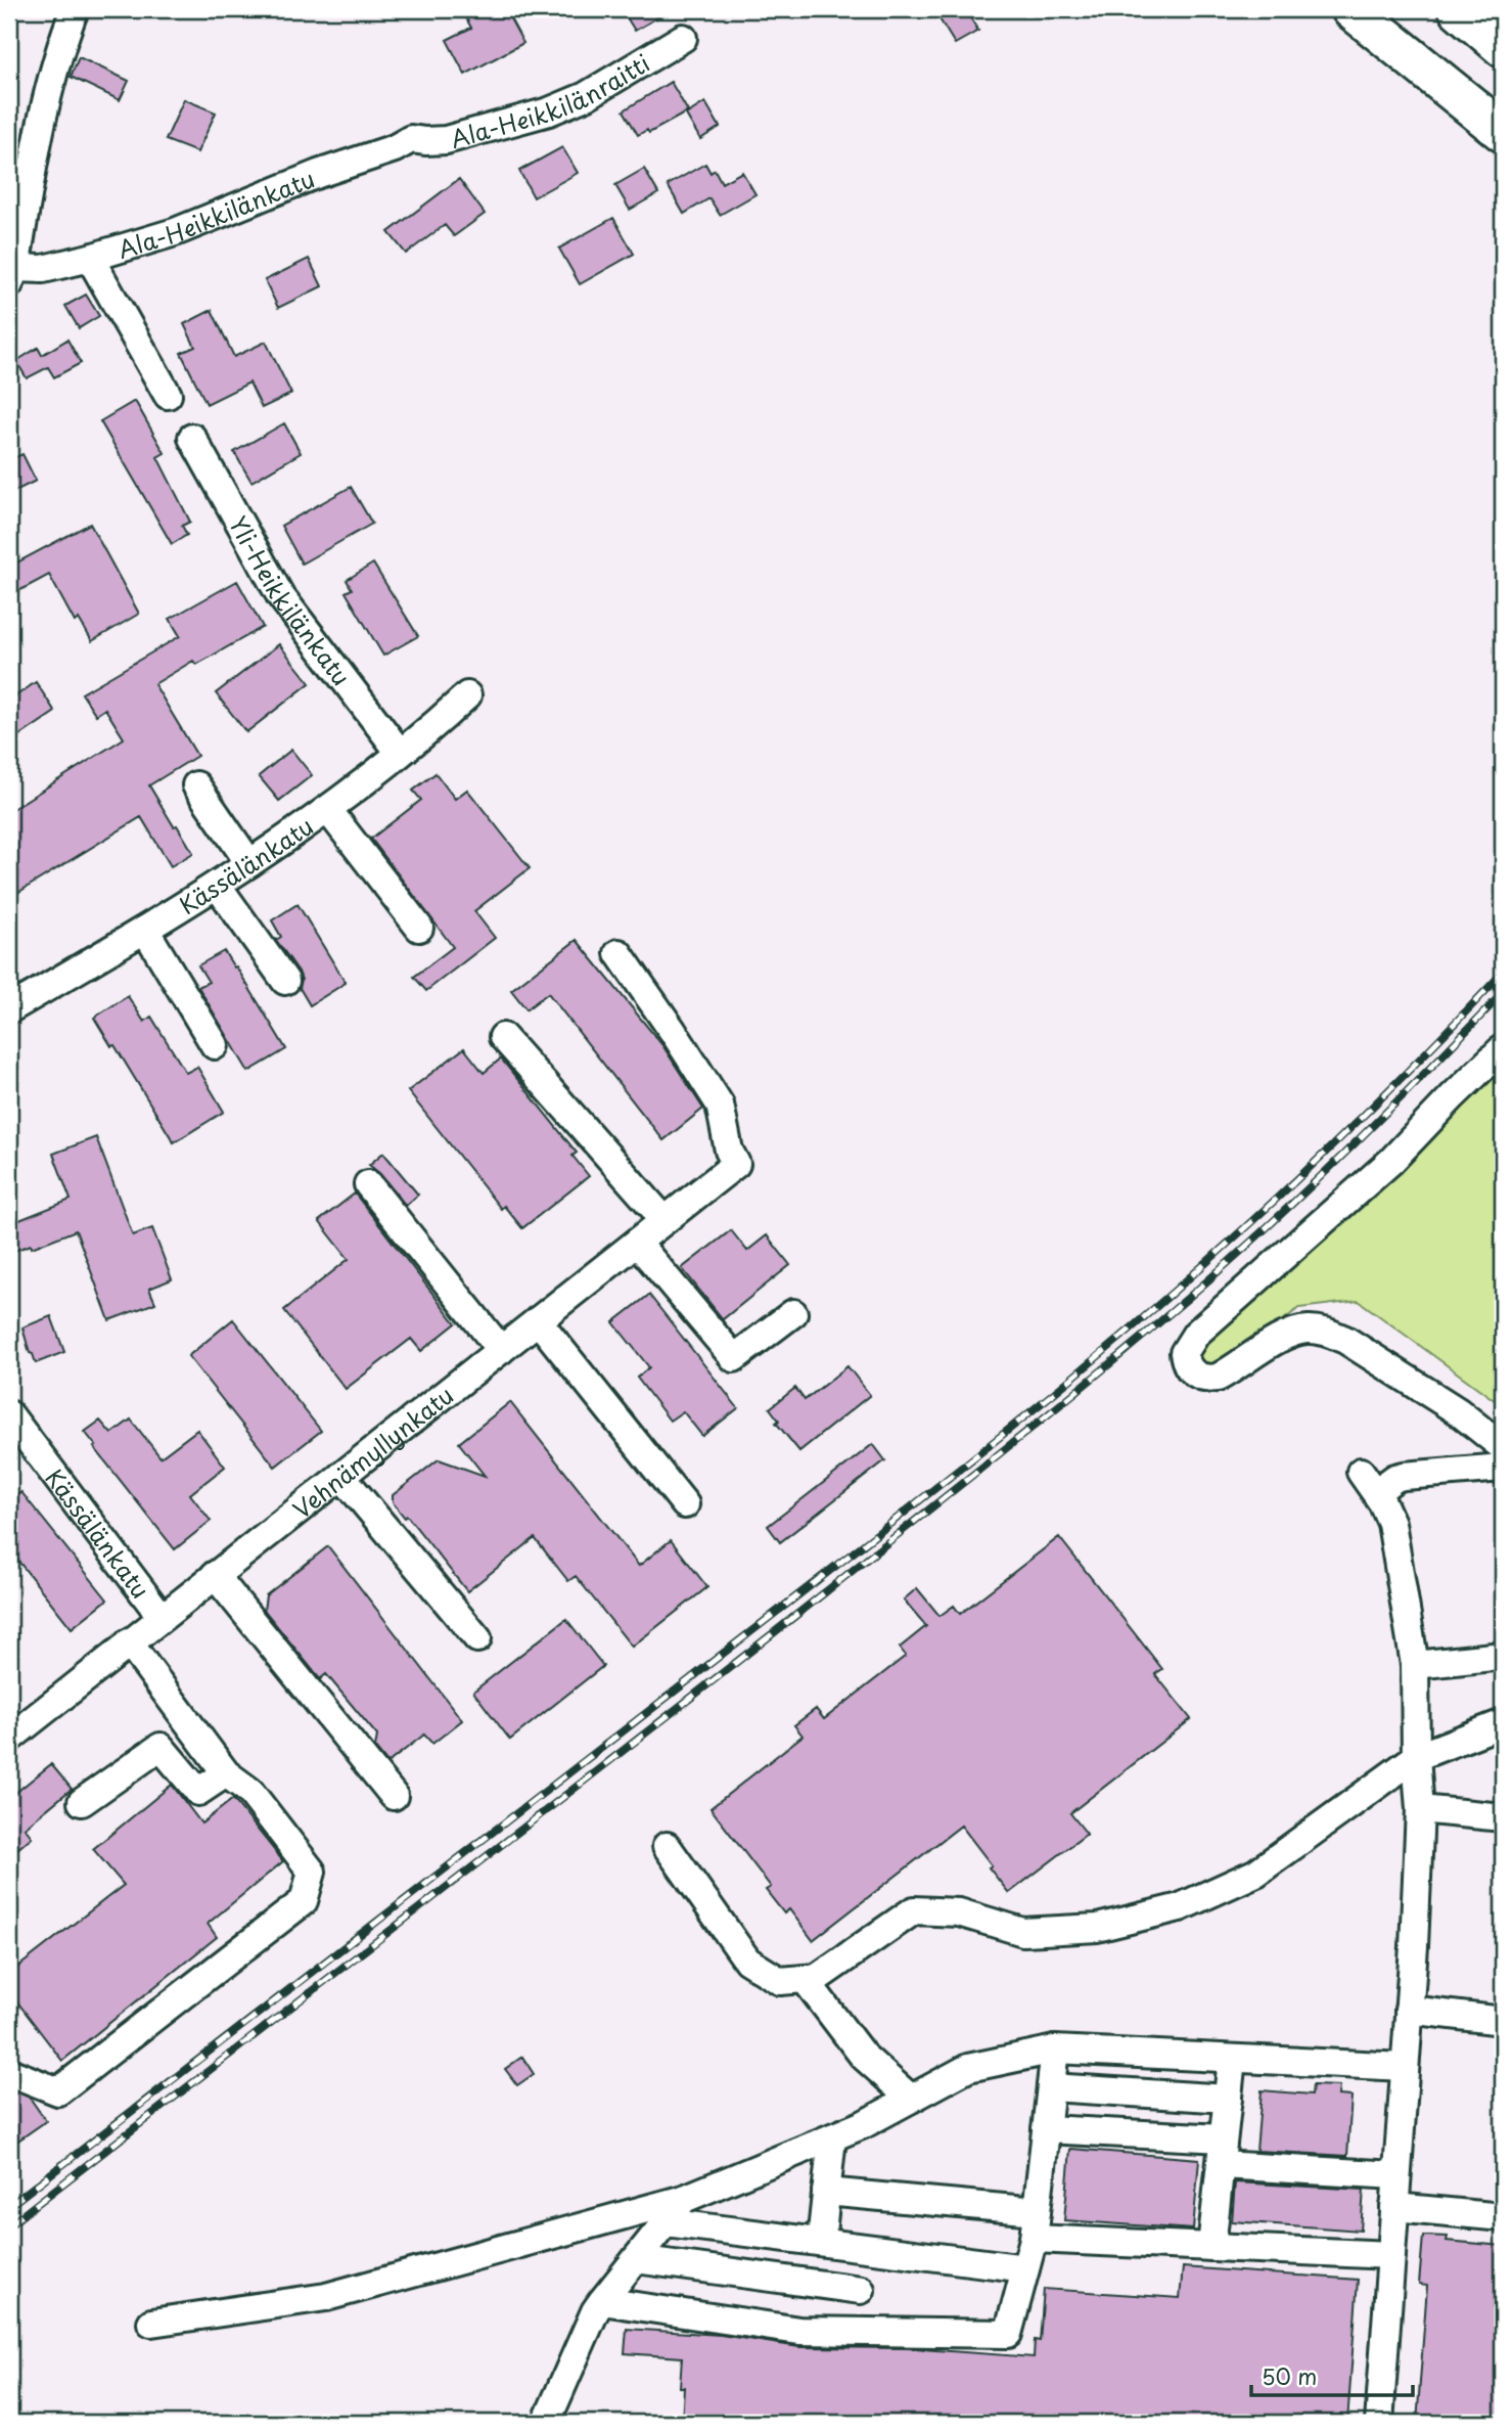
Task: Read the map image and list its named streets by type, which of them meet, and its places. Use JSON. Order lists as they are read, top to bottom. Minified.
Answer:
{"streets":{"street":["Ala-Heikkilänraitti","Ala-Heikkilänkatu","Yli-Heikkilänkatu","Kässälänkatu","Vehnämyllynkatu"]},"crossings":[["Ala-Heikkilänraitti","Ala-Heikkilänkatu"],["Yli-Heikkilänkatu","Kässälänkatu"],["Kässälänkatu","Vehnämyllynkatu"]],"scale_bar":"50 m"}
